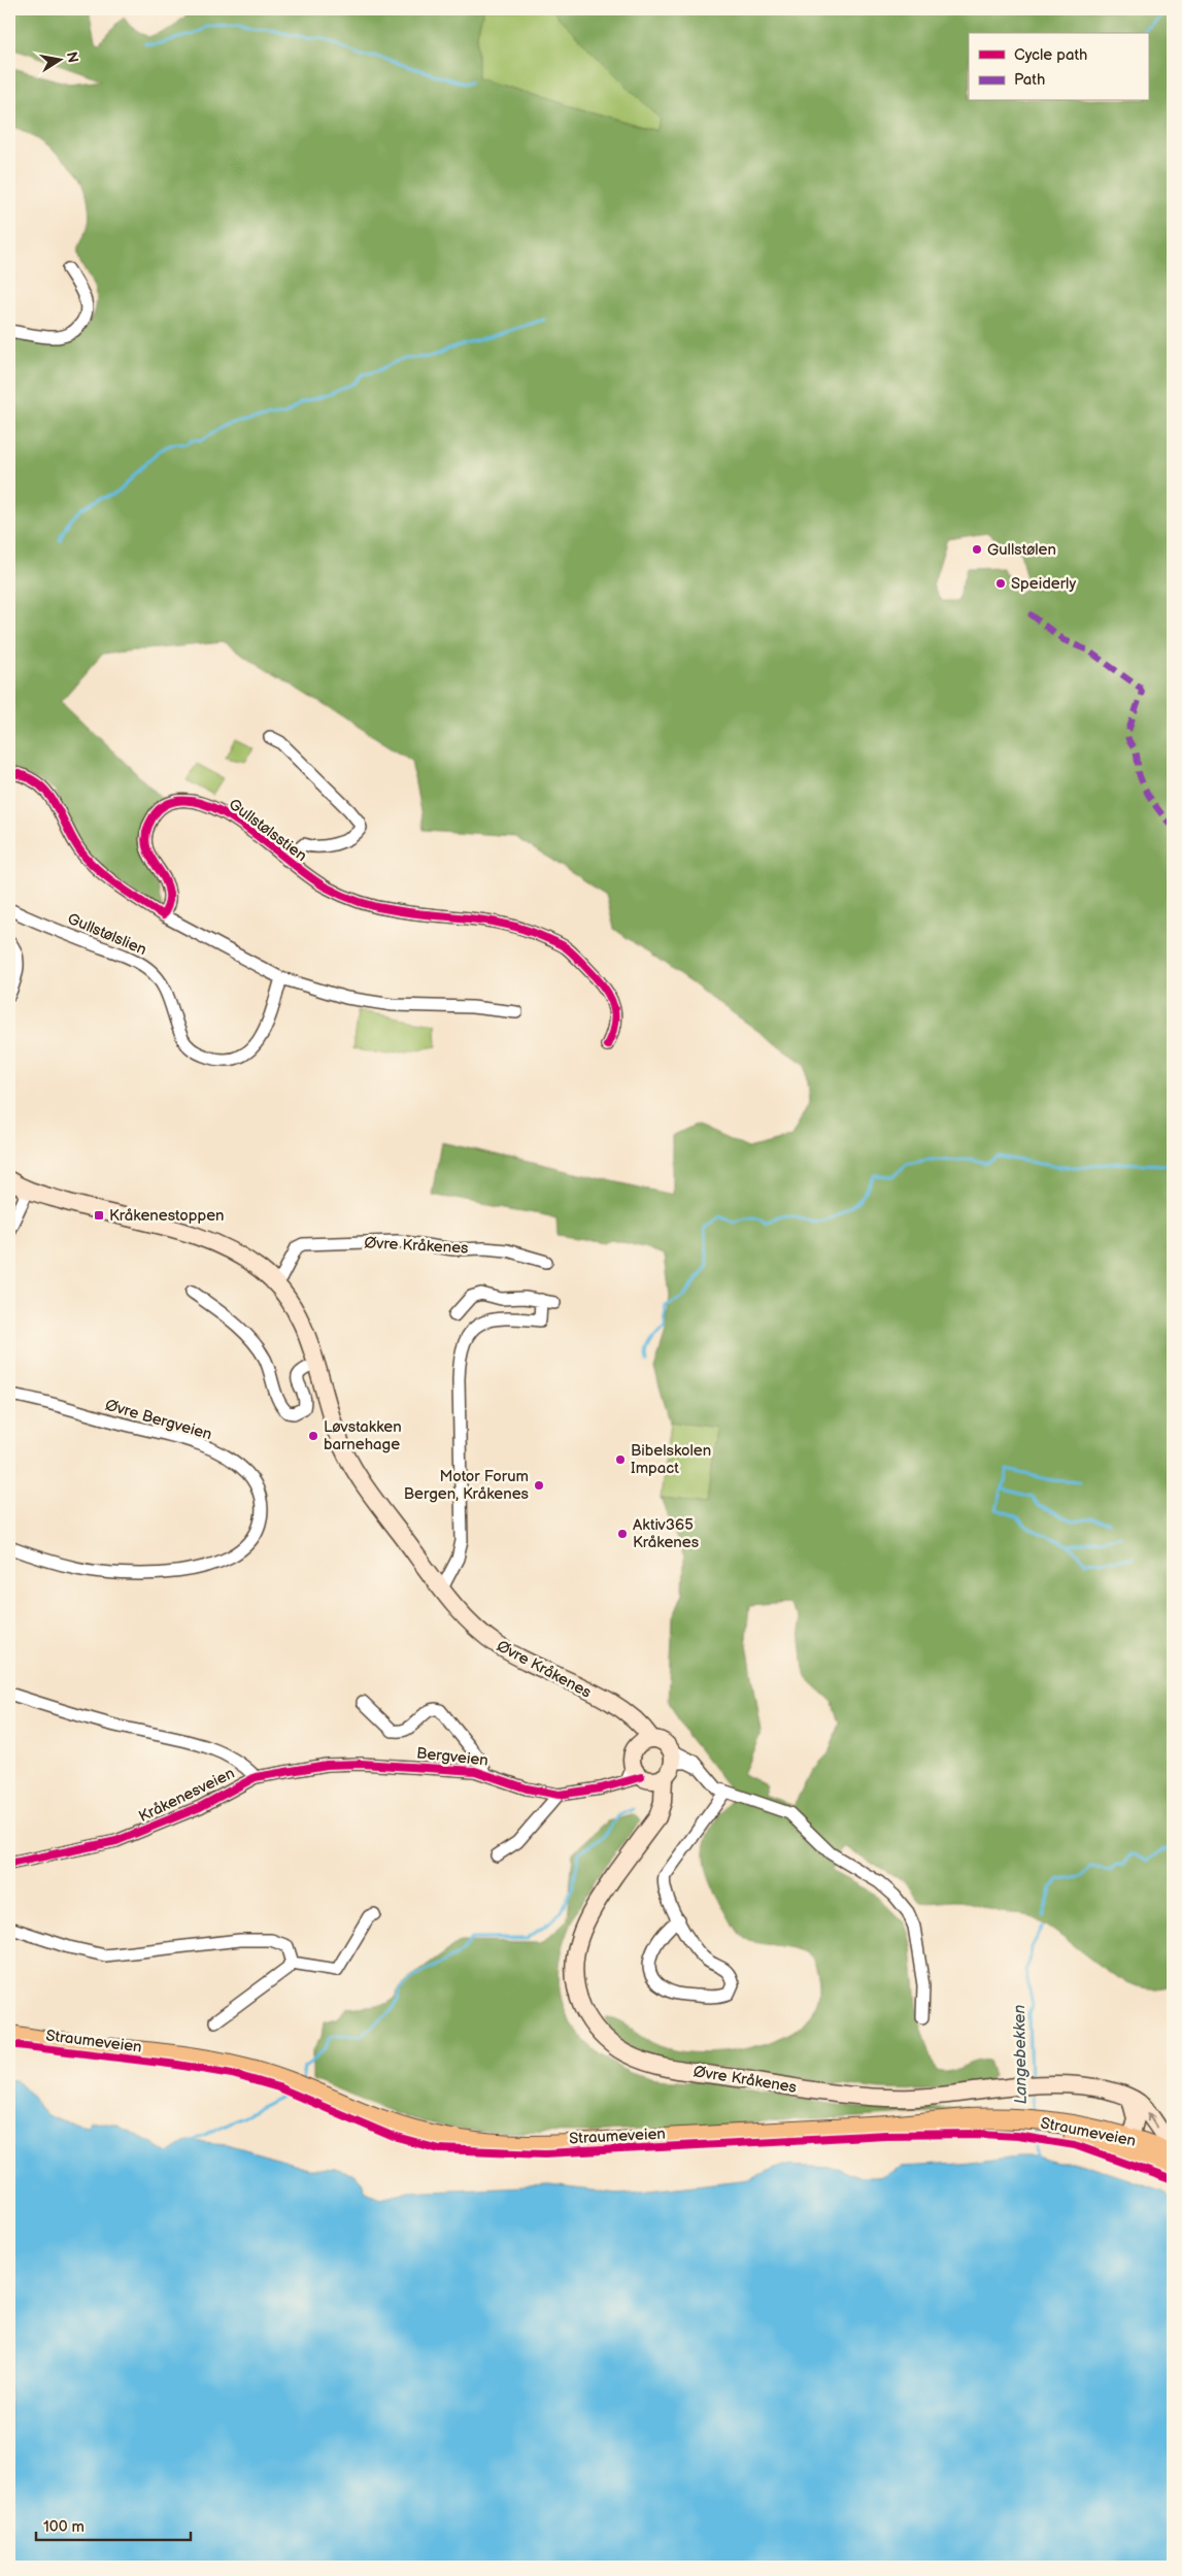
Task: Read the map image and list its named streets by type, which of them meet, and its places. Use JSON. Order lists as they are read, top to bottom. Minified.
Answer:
{"streets":{"main road":["Øvre Kråkenes","Straumeveien"],"street":["Gullstølsstien","Gullstølslien","Øvre Bergveien","Bergveien","Kråkenesveien"]},"crossings":[["Øvre Kråkenes","Bergveien"],["Bergveien","Kråkenesveien"]],"water":["Langebekken"],"places":{"other":["Gullstølen","Speiderly","Løvstakken barnehage","Bibelskolen Impact","Motor Forum Bergen, Kråkenes","Aktiv365 Kråkenes"],"transit":["Kråkenestoppen"]},"legend":["Cycle path","Path"],"scale_bar":"100 m","north":"right"}
